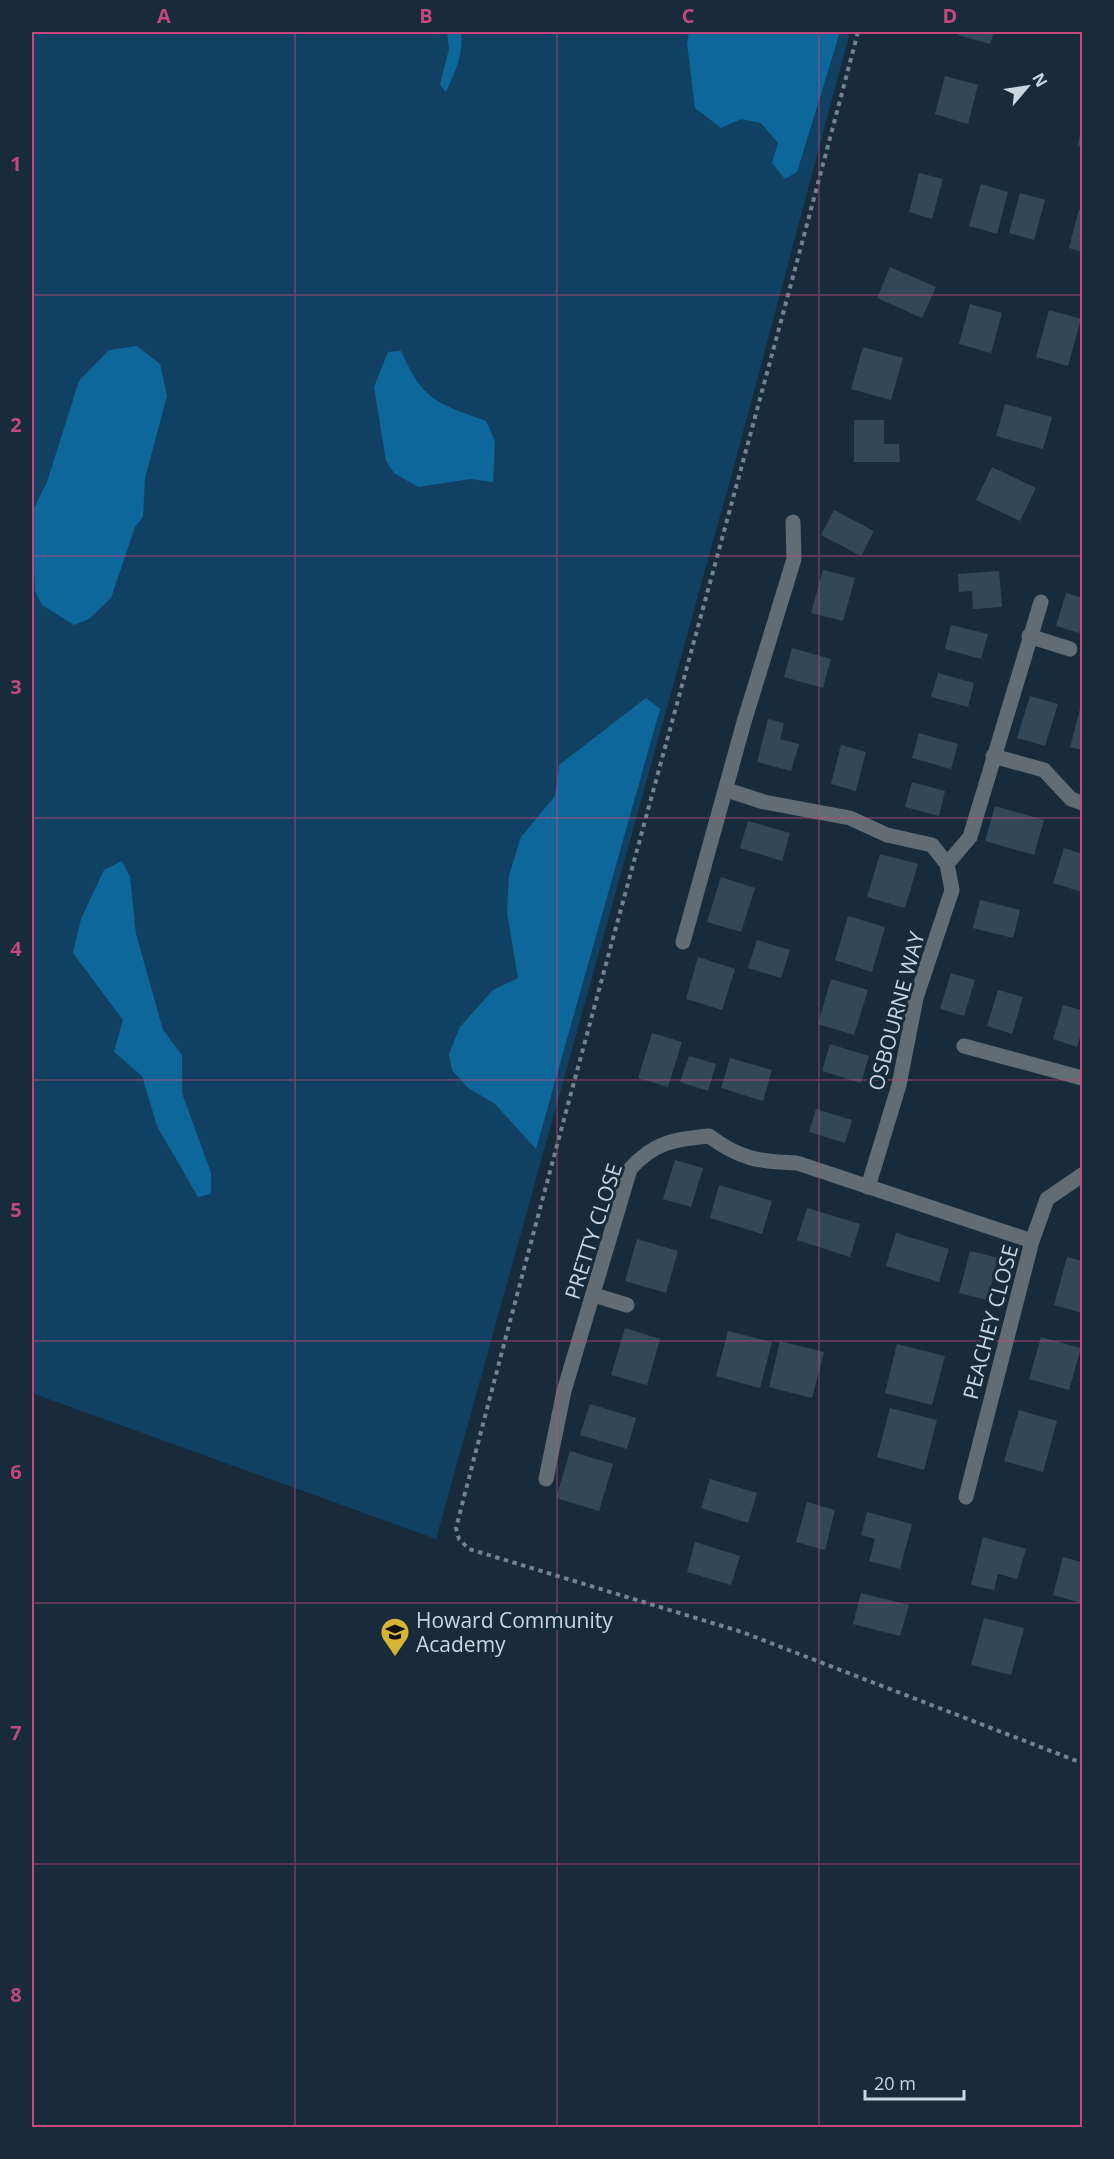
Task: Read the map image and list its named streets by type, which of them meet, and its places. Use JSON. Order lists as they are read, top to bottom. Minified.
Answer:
{"streets":{"street":["OSBOURNE WAY","PRETTY CLOSE","PEACHEY CLOSE"]},"crossings":[["OSBOURNE WAY","PRETTY CLOSE"],["PRETTY CLOSE","PEACHEY CLOSE"]],"places":{"school or university":["Howard Community Academy"]},"scale_bar":"20 m","north":"top right","grid":{"columns":["A","B","C","D"],"rows":["1","2","3","4","5","6","7","8"]}}
